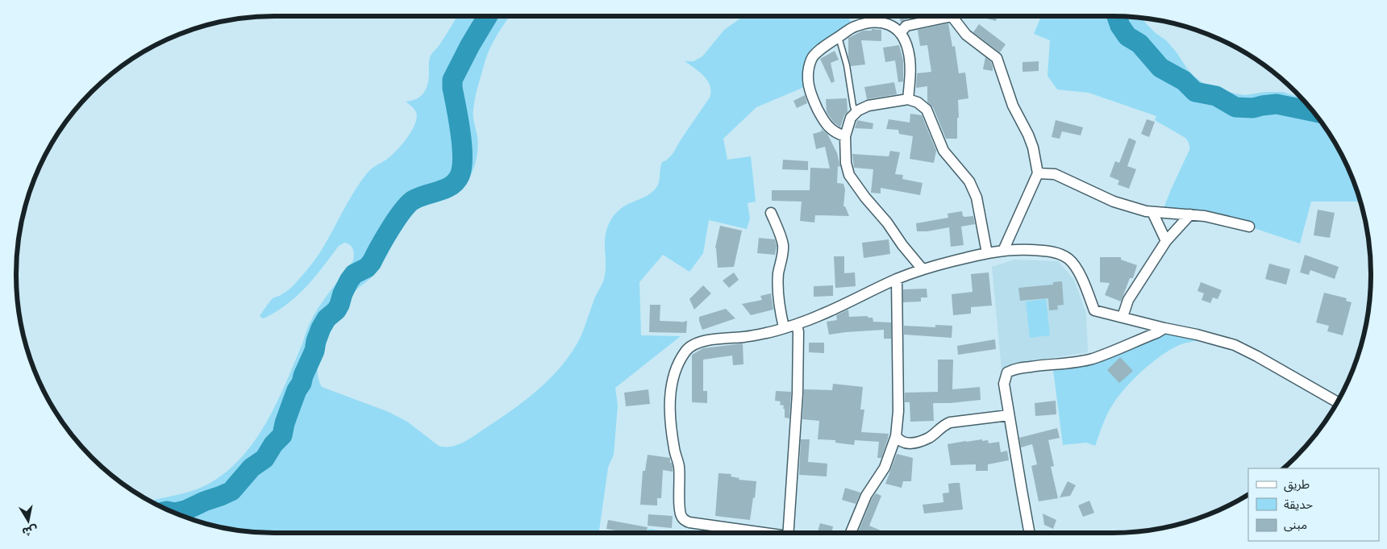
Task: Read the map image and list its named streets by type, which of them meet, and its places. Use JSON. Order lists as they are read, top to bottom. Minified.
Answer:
{"legend":["طريق","حديقة","مبنى"],"north":"bottom"}
